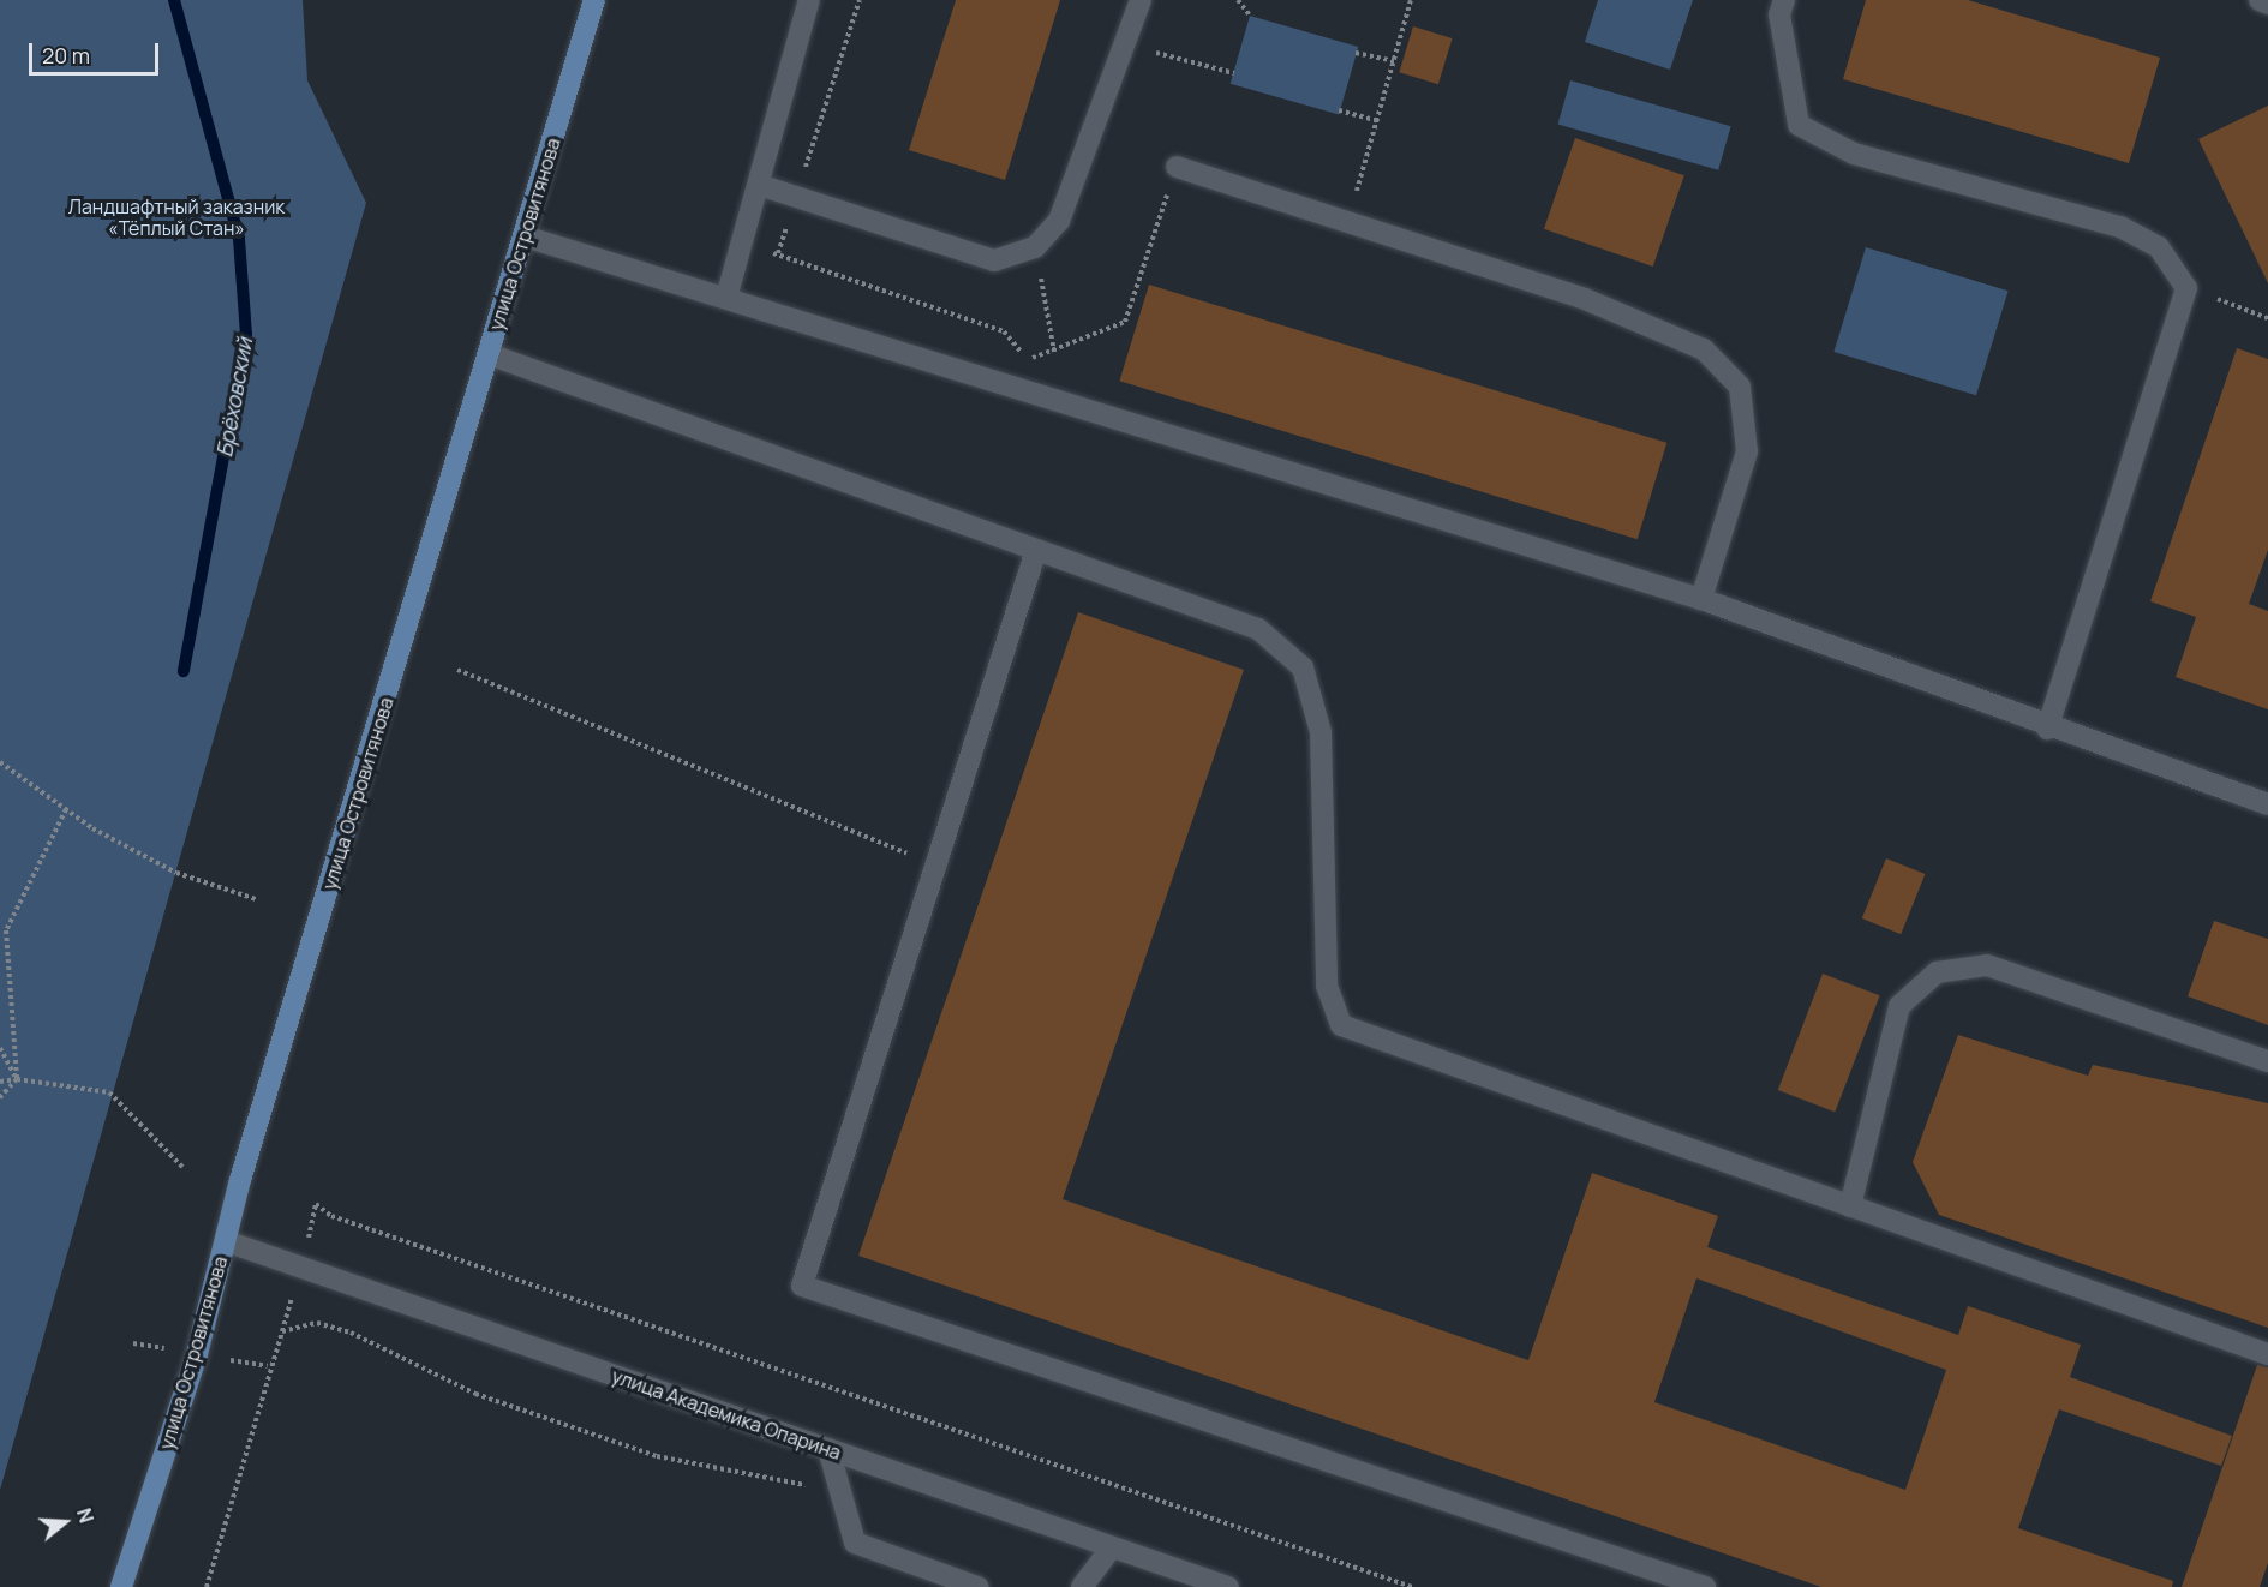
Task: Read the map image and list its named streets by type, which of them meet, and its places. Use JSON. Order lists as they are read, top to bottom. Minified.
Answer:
{"streets":{"main road":["улица Островитянова"],"street":["улица Академика Опарина"]},"crossings":[["улица Островитянова","улица Академика Опарина"]],"water":["Брёховский"],"parks":["Ландшафтный заказник «Тёплый Стан»"],"scale_bar":"20 m","north":"right"}
